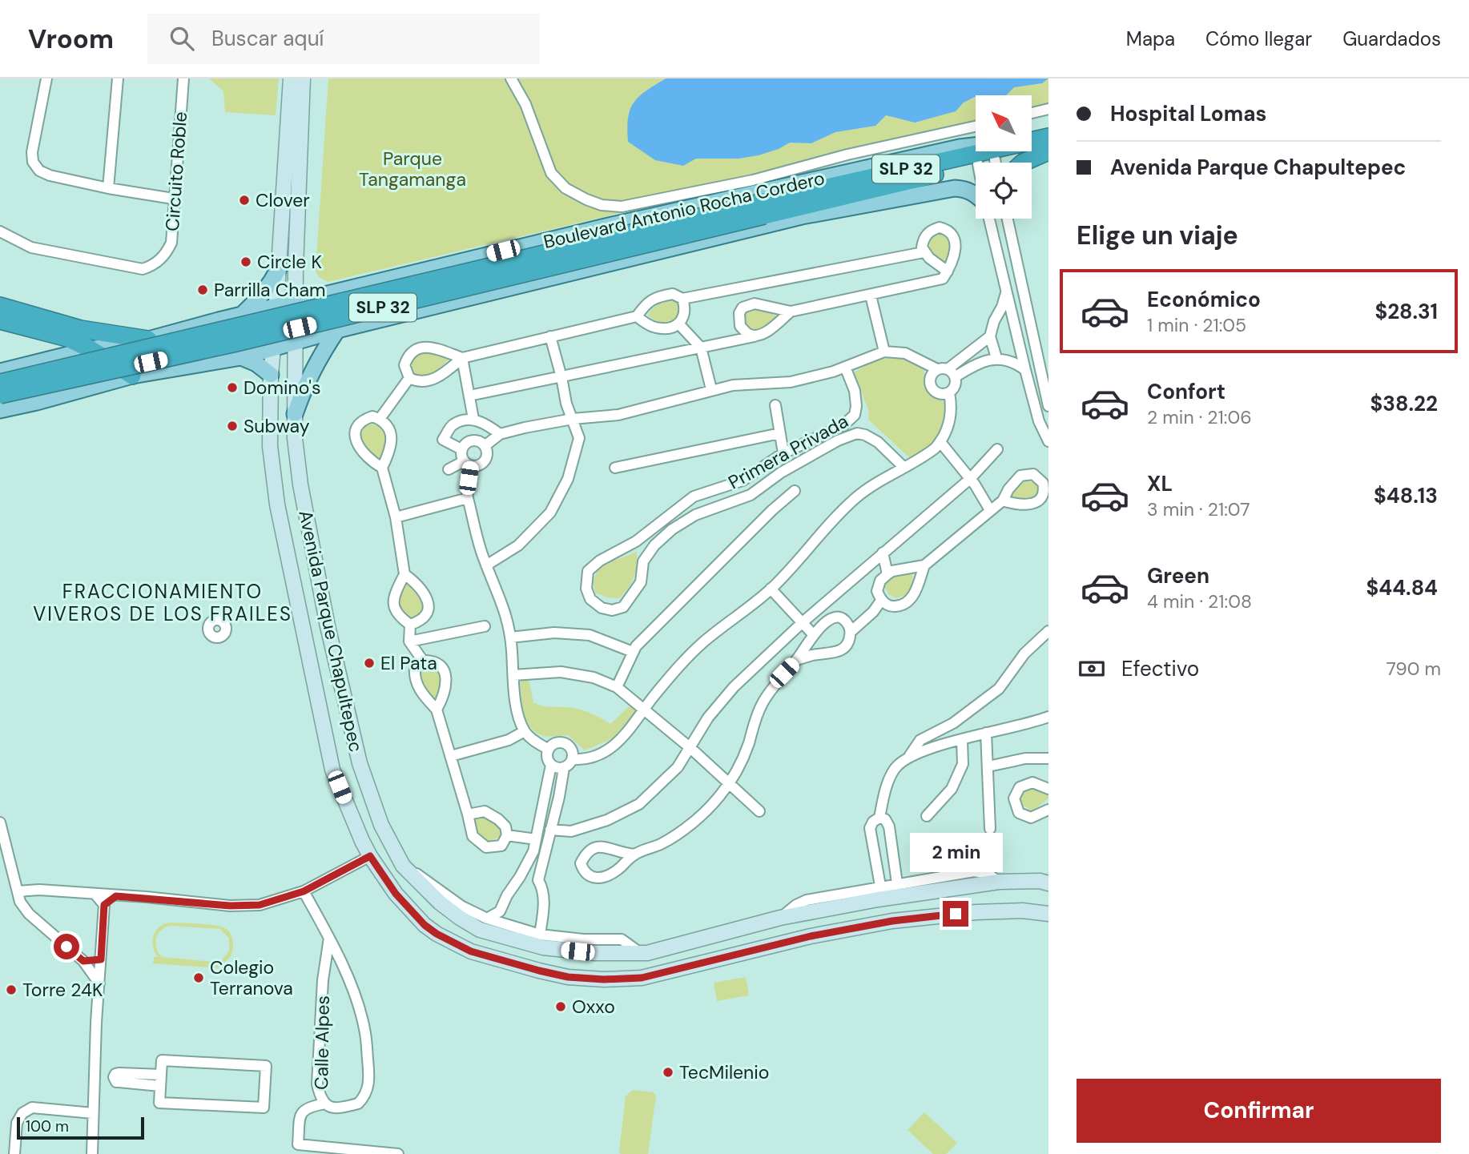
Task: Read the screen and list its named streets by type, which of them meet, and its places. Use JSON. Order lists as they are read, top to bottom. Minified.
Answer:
{"streets":{"highway":["SLP 32"],"main road":["Boulevard Antonio Rocha Cordero","Avenida Parque Chapultepec"],"street":["Circuito Roble","Primera Privada","Calle Alpes"]},"crossings":[["Boulevard Antonio Rocha Cordero","Avenida Parque Chapultepec"]],"districts":["FRACCIONAMIENTO VIVEROS DE LOS FRAILES"],"parks":["Parque Tangamanga"],"places":["Clover","Circle K","Parrilla Cham","Domino's","Subway","El Pata","Colegio Terranova","Torre 24K","Oxxo","TecMilenio"],"scale_bar":"100 m","north":"top left","page":{"header":"Vroom","search":"Buscar aquí","nav":["Mapa","Cómo llegar","Guardados"],"banner":["Hospital Lomas","Avenida Parque Chapultepec"],"heading":"Elige un viaje","list":[{"name":"Económico","note":"1 min · 21:05","value":"$28.31"},{"name":"Confort","note":"2 min · 21:06","value":"$38.22"},{"name":"XL","note":"3 min · 21:07","value":"$48.13"},{"name":"Green","note":"4 min · 21:08","value":"$44.84"}],"pay":["Efectivo","790 m"],"bubble":"2 min","buttons":"Confirmar","scale":"100 m"}}
